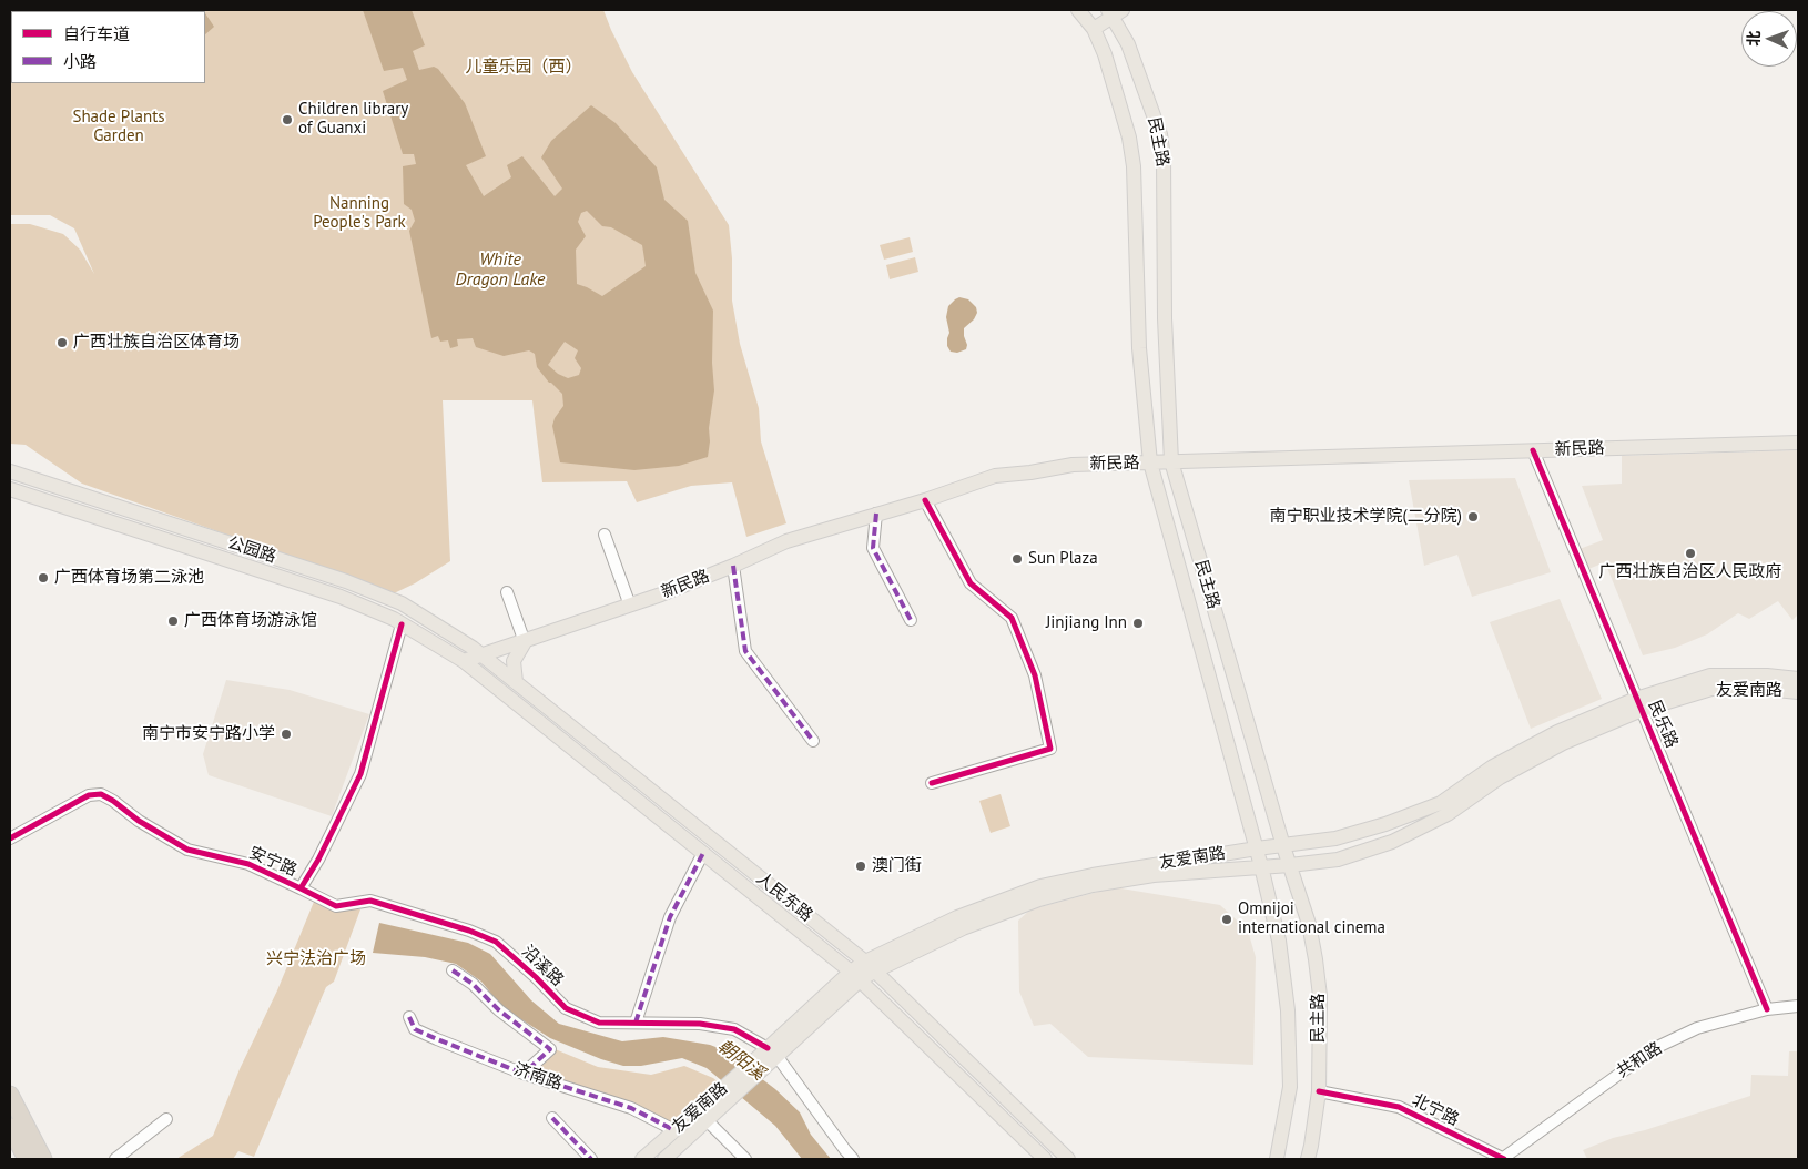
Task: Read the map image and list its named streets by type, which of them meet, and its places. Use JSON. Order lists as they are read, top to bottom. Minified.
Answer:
{"streets":{"main road":["民主路","新民路","公园路","友爱南路","人民东路"],"street":["民乐路","安宁路","沿溪路","共和路","济南路","北宁路"]},"crossings":[["民主路","新民路"],["民主路","友爱南路"],["民主路","北宁路"],["新民路","公园路"],["新民路","民乐路"],["新民路","人民东路"],["公园路","安宁路"],["公园路","人民东路"],["友爱南路","民乐路"],["友爱南路","人民东路"],["友爱南路","沿溪路"],["友爱南路","济南路"],["民乐路","共和路"],["安宁路","沿溪路"],["共和路","北宁路"]],"water":["White Dragon Lake","朝阳溪"],"parks":["儿童乐园（西）","Shade Plants Garden","Nanning People's Park","兴宁法治广场"],"places":["Children library of Guanxi","广西壮族自治区体育场","南宁职业技术学院(二分院)","广西壮族自治区人民政府","Sun Plaza","广西体育场第二泳池","广西体育场游泳馆","Jinjiang Inn","南宁市安宁路小学","澳门街","Omnijoi international cinema"],"legend":["自行车道","小路"],"north":"left"}
